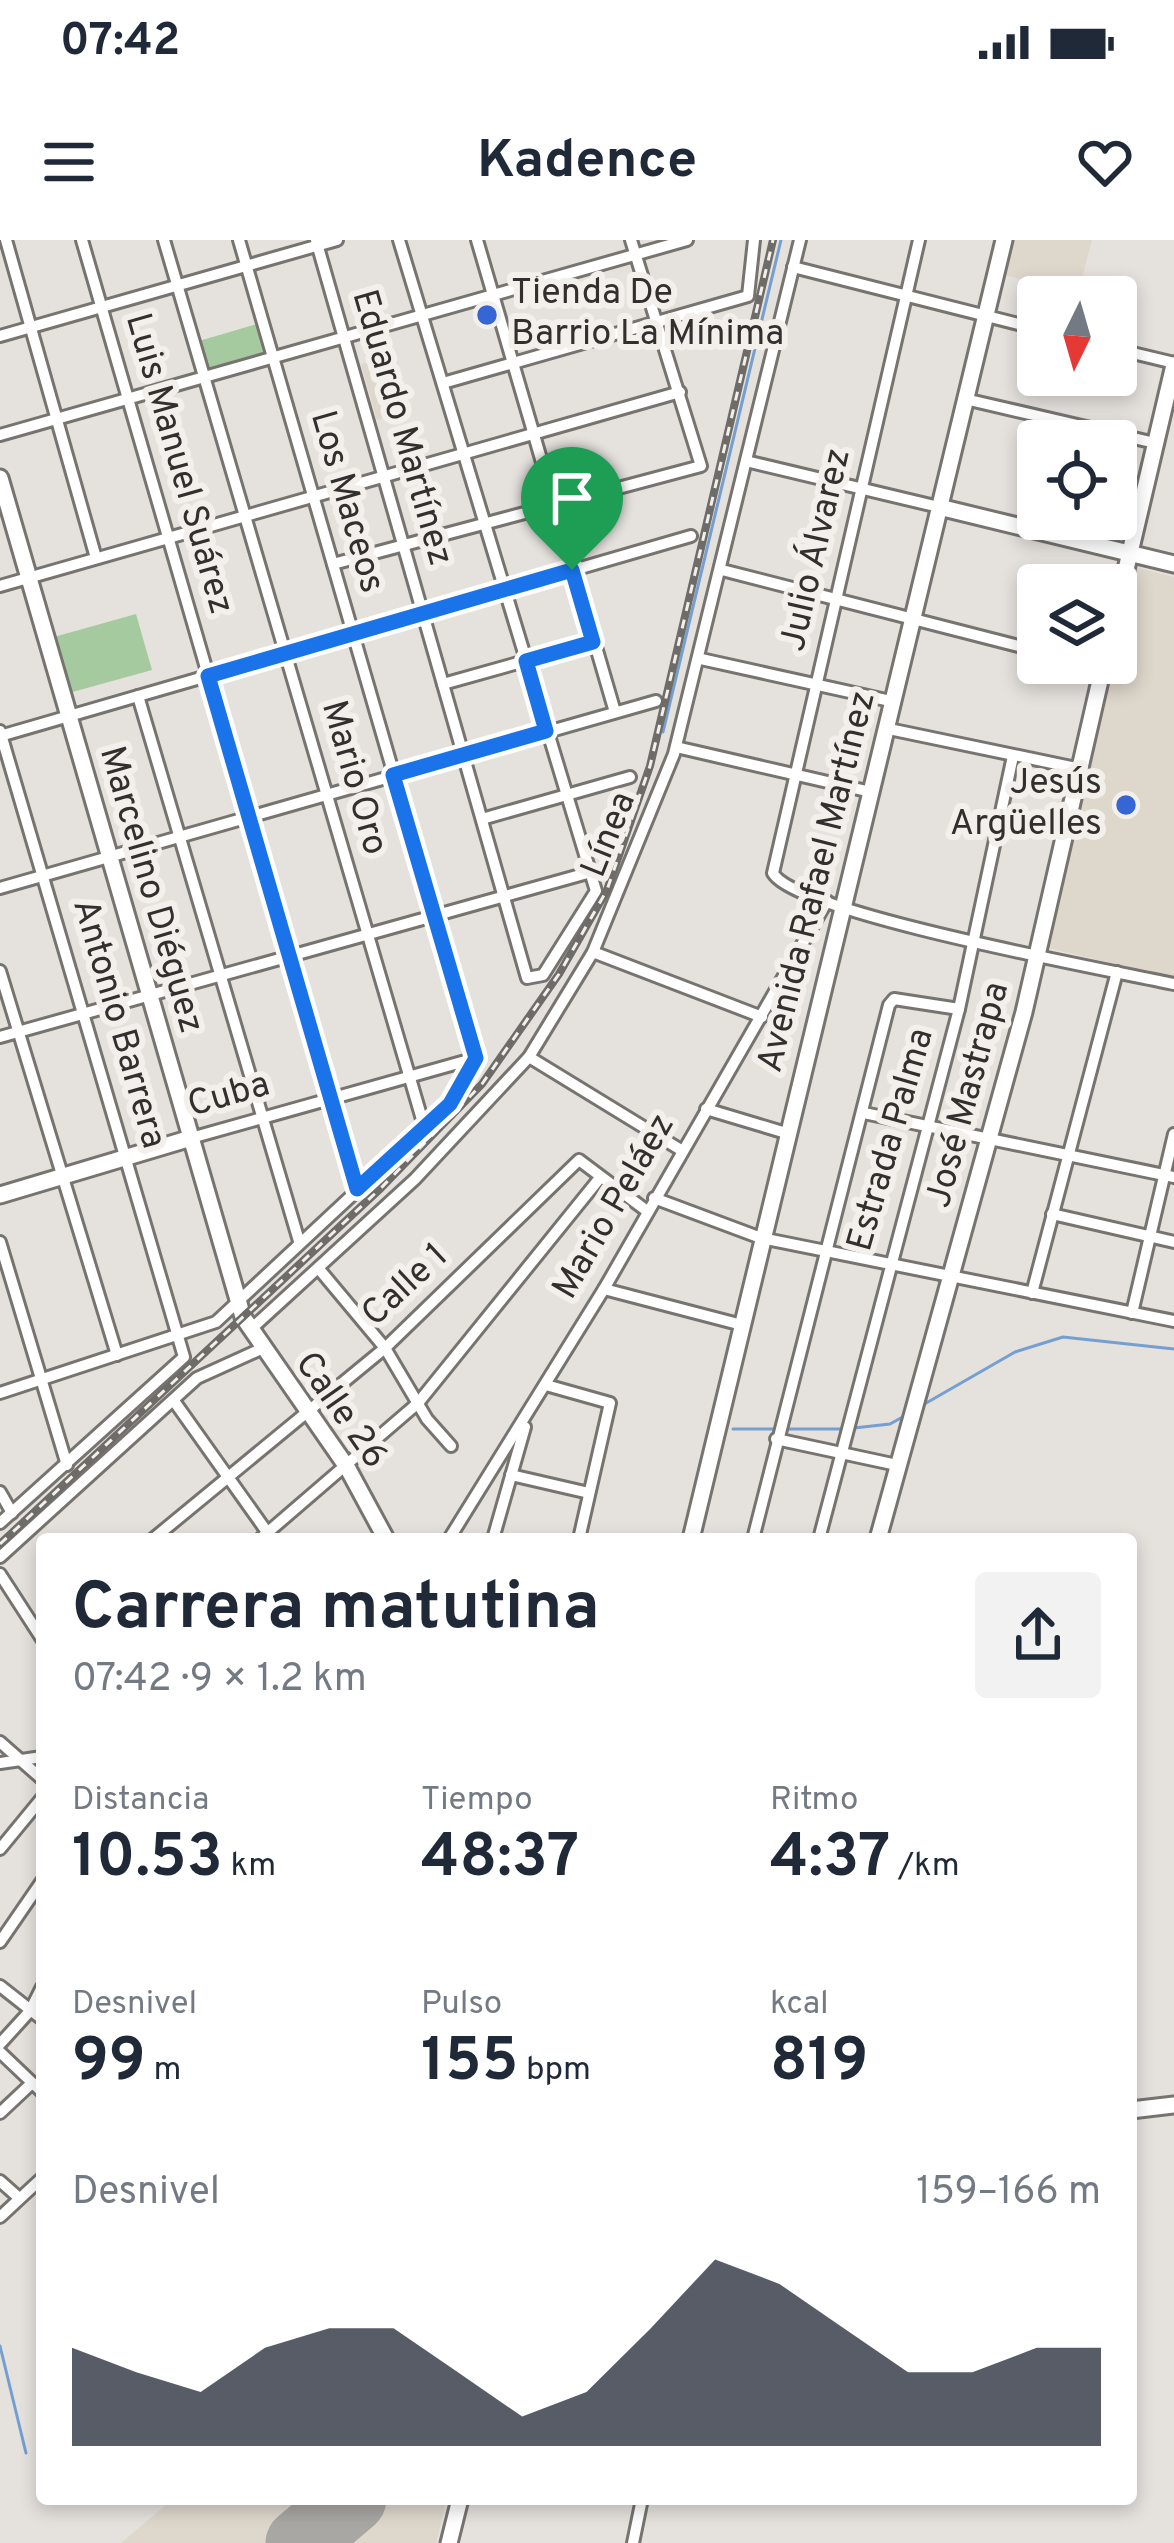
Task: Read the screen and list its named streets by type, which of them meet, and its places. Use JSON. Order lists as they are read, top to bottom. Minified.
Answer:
{"streets":{"street":["Eduardo Martínez","Luis Manuel Suárez","Los Maceos","Julio Álvarez","Mario Oro","Línea","Avenida Rafael Martínez","Marcelino Diéguez","Antonio Barrera","José Mastrapa","Cuba","Estrada Palma","Mario Peláez","Calle 1","Calle 26"]},"crossings":[["Eduardo Martínez","Línea"],["Luis Manuel Suárez","Línea"],["Luis Manuel Suárez","Cuba"],["Los Maceos","Línea"],["Los Maceos","Cuba"],["Julio Álvarez","Avenida Rafael Martínez"],["Julio Álvarez","Mario Peláez"],["Mario Oro","Línea"],["Mario Oro","Cuba"],["Línea","Marcelino Diéguez"],["Línea","Antonio Barrera"],["Línea","Cuba"],["Línea","Calle 26"],["Avenida Rafael Martínez","Mario Peláez"],["Marcelino Diéguez","Cuba"],["Marcelino Diéguez","Calle 26"],["Antonio Barrera","Cuba"],["Calle 1","Calle 26"]],"places":["Tienda De Barrio La Mínima","Jesús Argüelles"],"north":"bottom","page":{"status":"07:42","header":"Kadence","heading":["Carrera matutina","07:42 · 9 × 1.2 km"],"stats":[["Distancia","10.53 km"],["Tiempo","48:37"],["Ritmo","4:37 /km"],["Desnivel","99 m"],["Pulso","155 bpm"],["kcal","819"]],"chart":["Desnivel","159–166 m"]}}
